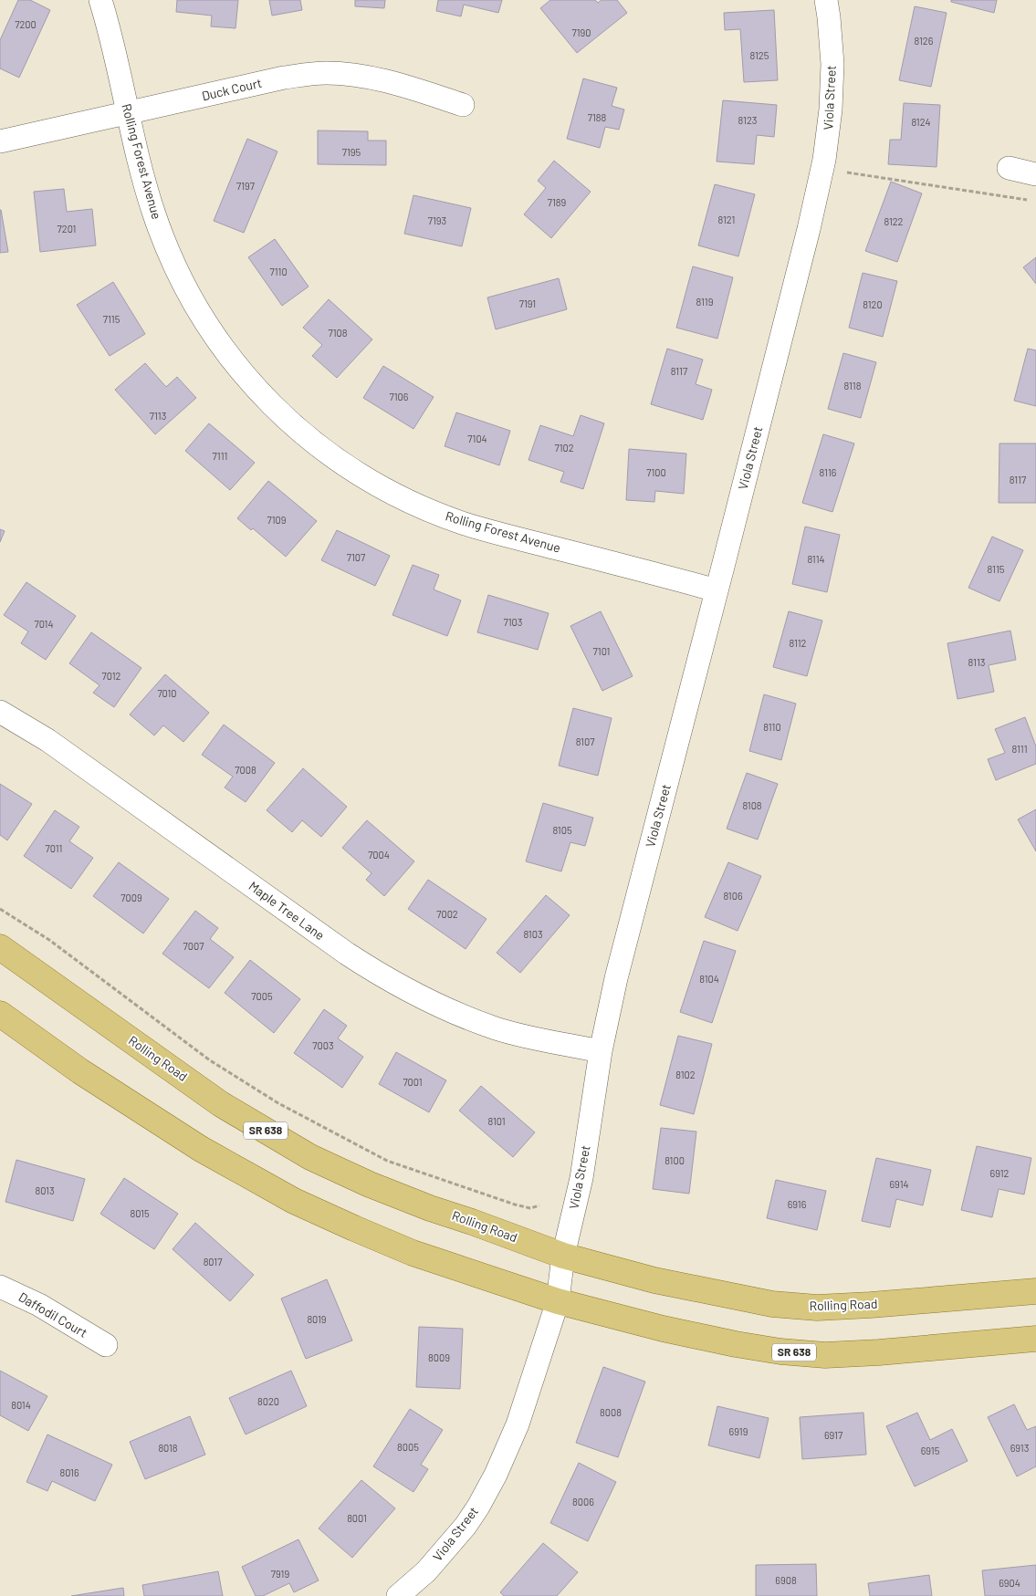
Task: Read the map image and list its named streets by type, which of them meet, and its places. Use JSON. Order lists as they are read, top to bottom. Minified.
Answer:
{"streets":{"main road":["Rolling Road","SR 638"],"street":["Duck Court","Viola Street","Rolling Forest Avenue","Maple Tree Lane","Daffodil Court"]},"crossings":[["Duck Court","Rolling Forest Avenue"],["Viola Street","Rolling Forest Avenue"],["Viola Street","Maple Tree Lane"],["Viola Street","Rolling Road"],["Viola Street","SR 638"]],"house_numbers":["7200","7190","8126","8125","7188","8123","8124","7195","7197","7189","8121","7193","8122","7201","7110","8119","7191","8120","7115","7108","8117","8118","7106","7113","7104","7102","7111","7100","8116","8117","7109","7107","8114","8115","7103","7014","8112","7101","8113","7012","7010","8110","8107","8111","7008","8108","8105","7011","7004","8106","7009","7002","8103","7007","8104","7005","7003","8102","7001","8101","8100","6912","6914","8013","6916","8015","8017","8019","8009","8020","8014","8008","6919","6917","8005","8018","6913","6915","8016","8006","8001","7919","6908","6904"]}
